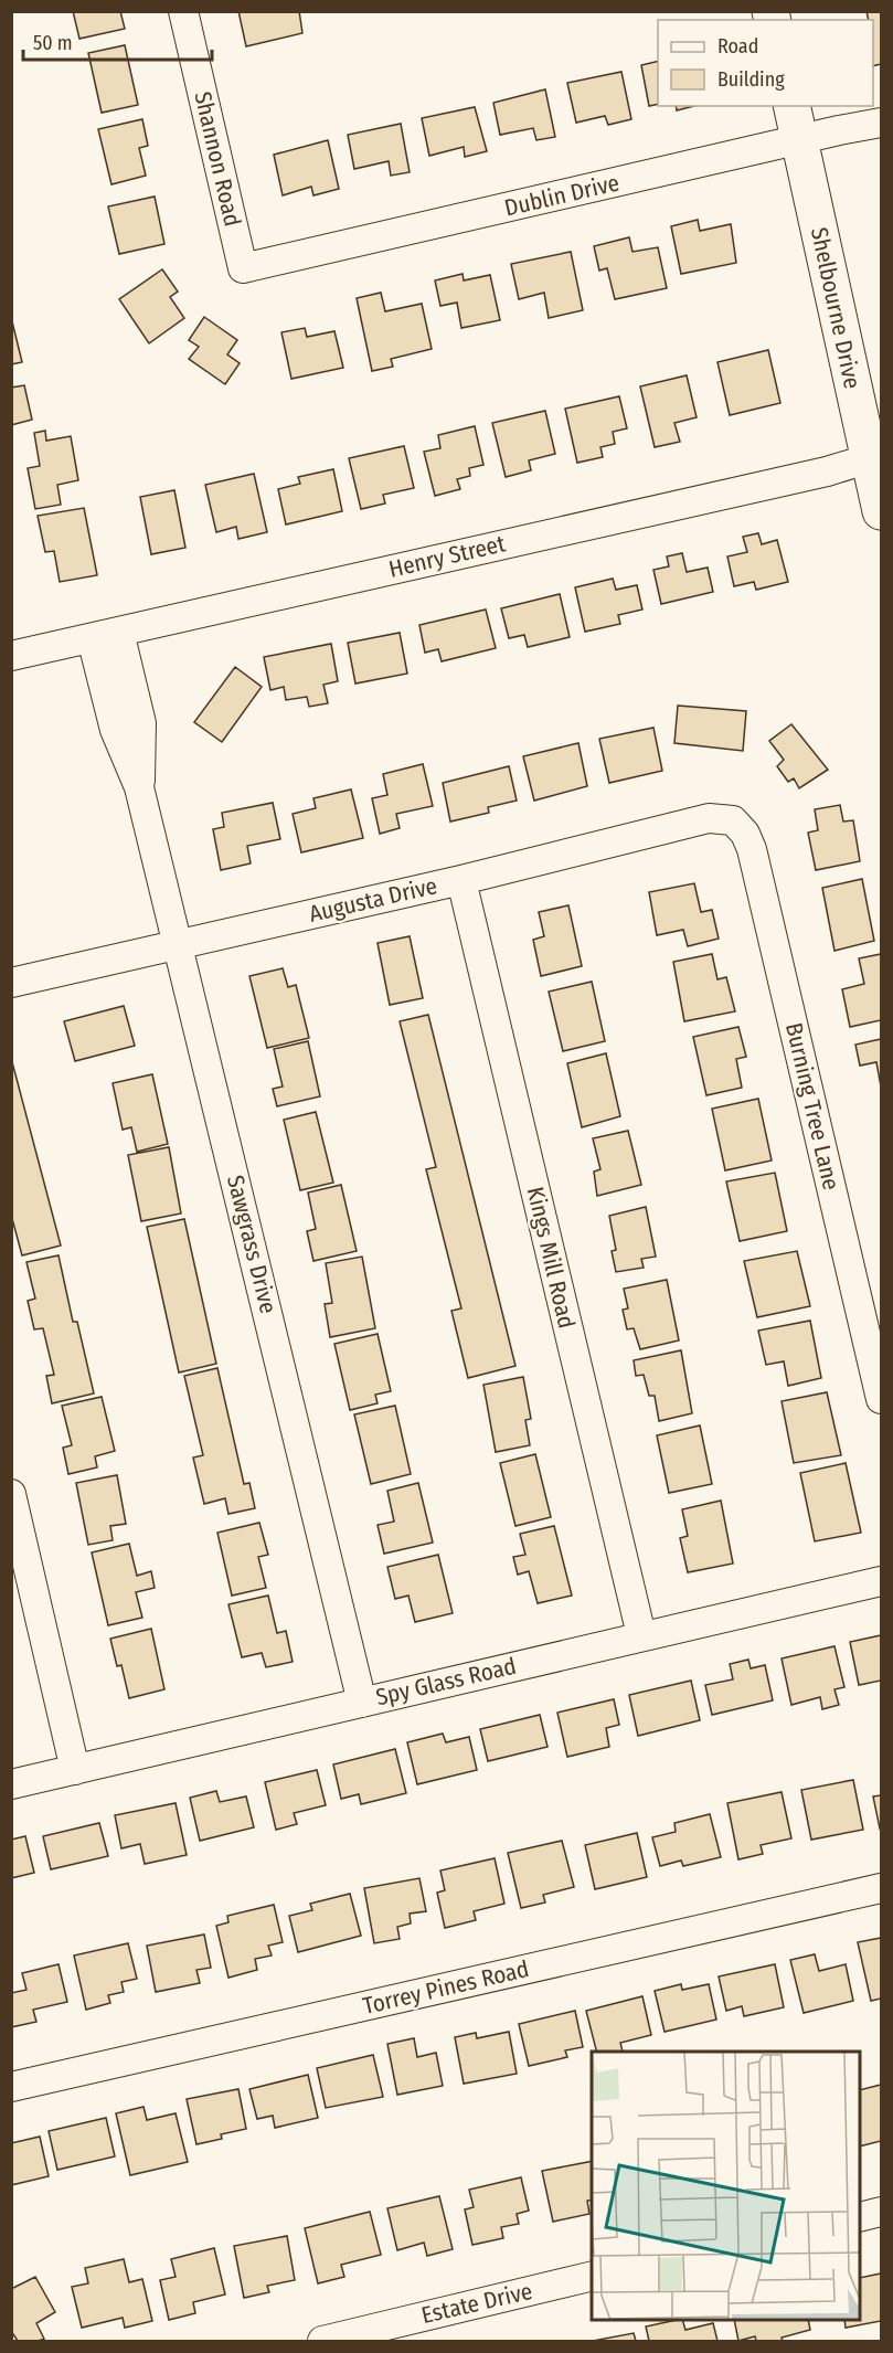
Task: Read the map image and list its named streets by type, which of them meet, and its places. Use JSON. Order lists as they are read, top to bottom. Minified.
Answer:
{"streets":{"main road":["Shelbourne Drive"],"street":["Shannon Road","Dublin Drive","Henry Street","Augusta Drive","Burning Tree Lane","Sawgrass Drive","Kings Mill Road","Spy Glass Road","Torrey Pines Road","Estate Drive"]},"crossings":[["Shannon Road","Dublin Drive"],["Dublin Drive","Shelbourne Drive"],["Shelbourne Drive","Henry Street"],["Henry Street","Sawgrass Drive"],["Augusta Drive","Burning Tree Lane"],["Augusta Drive","Sawgrass Drive"],["Augusta Drive","Kings Mill Road"],["Sawgrass Drive","Spy Glass Road"],["Kings Mill Road","Spy Glass Road"]],"legend":["Road","Building"],"scale_bar":"50 m"}
